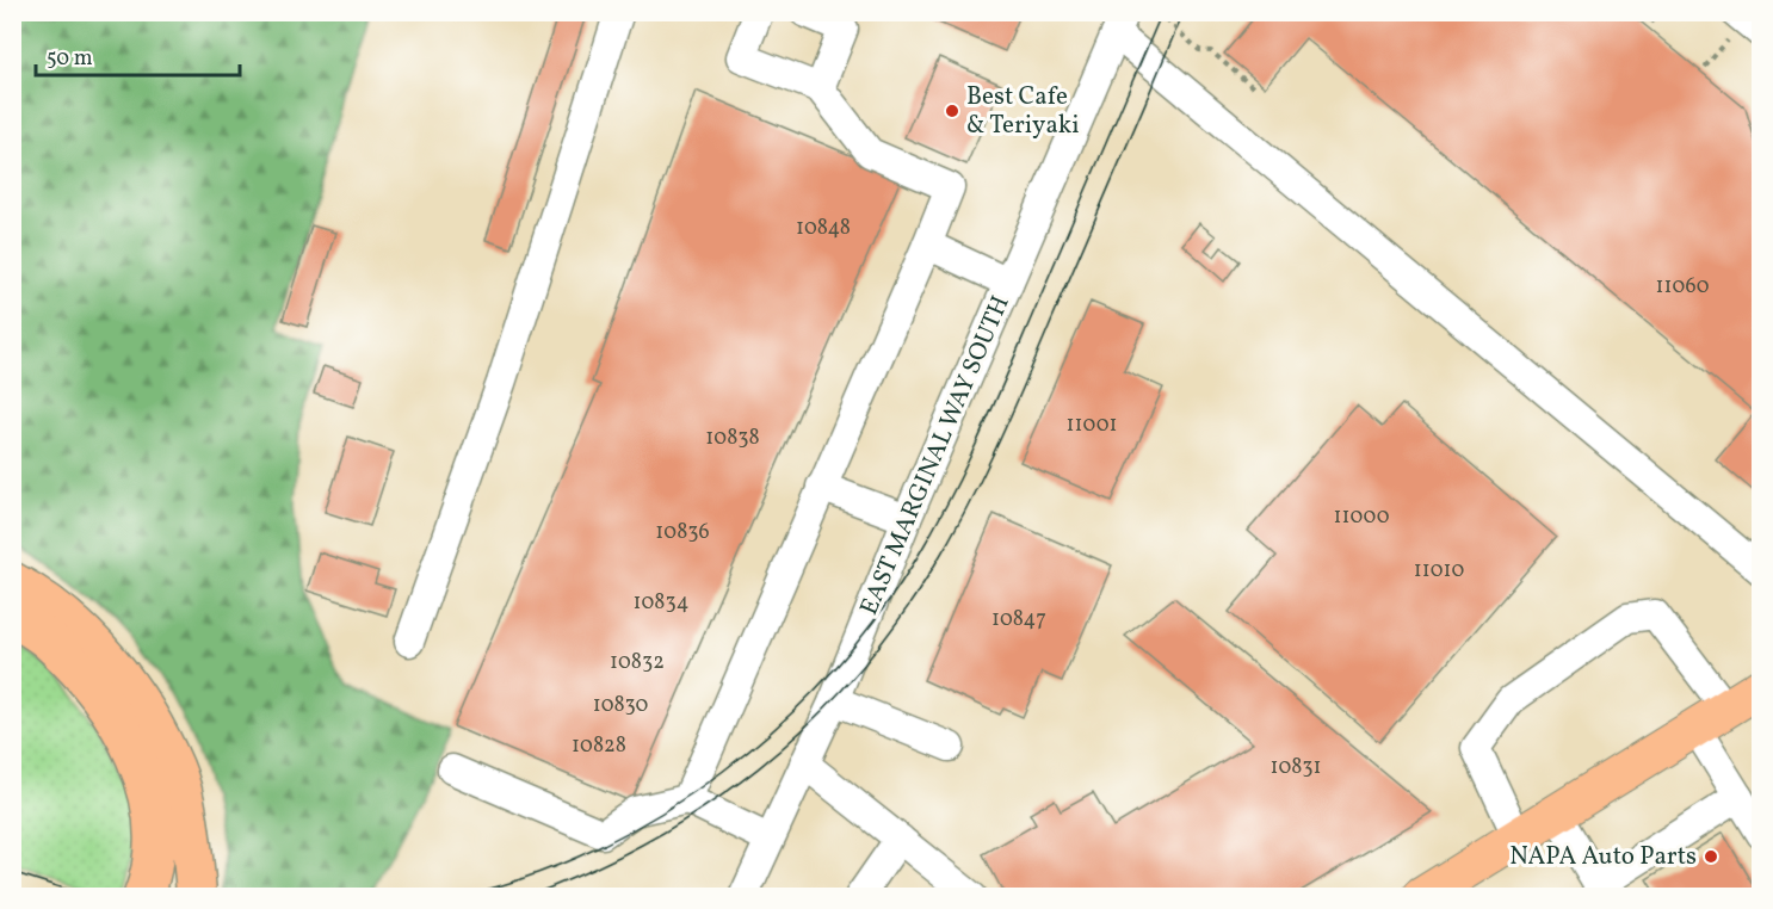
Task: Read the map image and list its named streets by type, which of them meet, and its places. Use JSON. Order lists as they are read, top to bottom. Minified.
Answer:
{"streets":{"street":["EAST MARGINAL WAY SOUTH"]},"places":["Best Cafe & Teriyaki","NAPA Auto Parts"],"house_numbers":["10848","11060","11001","10838","11000","10836","11010","10834","10847","10832","10830","10828","10831"],"scale_bar":"50 m"}
